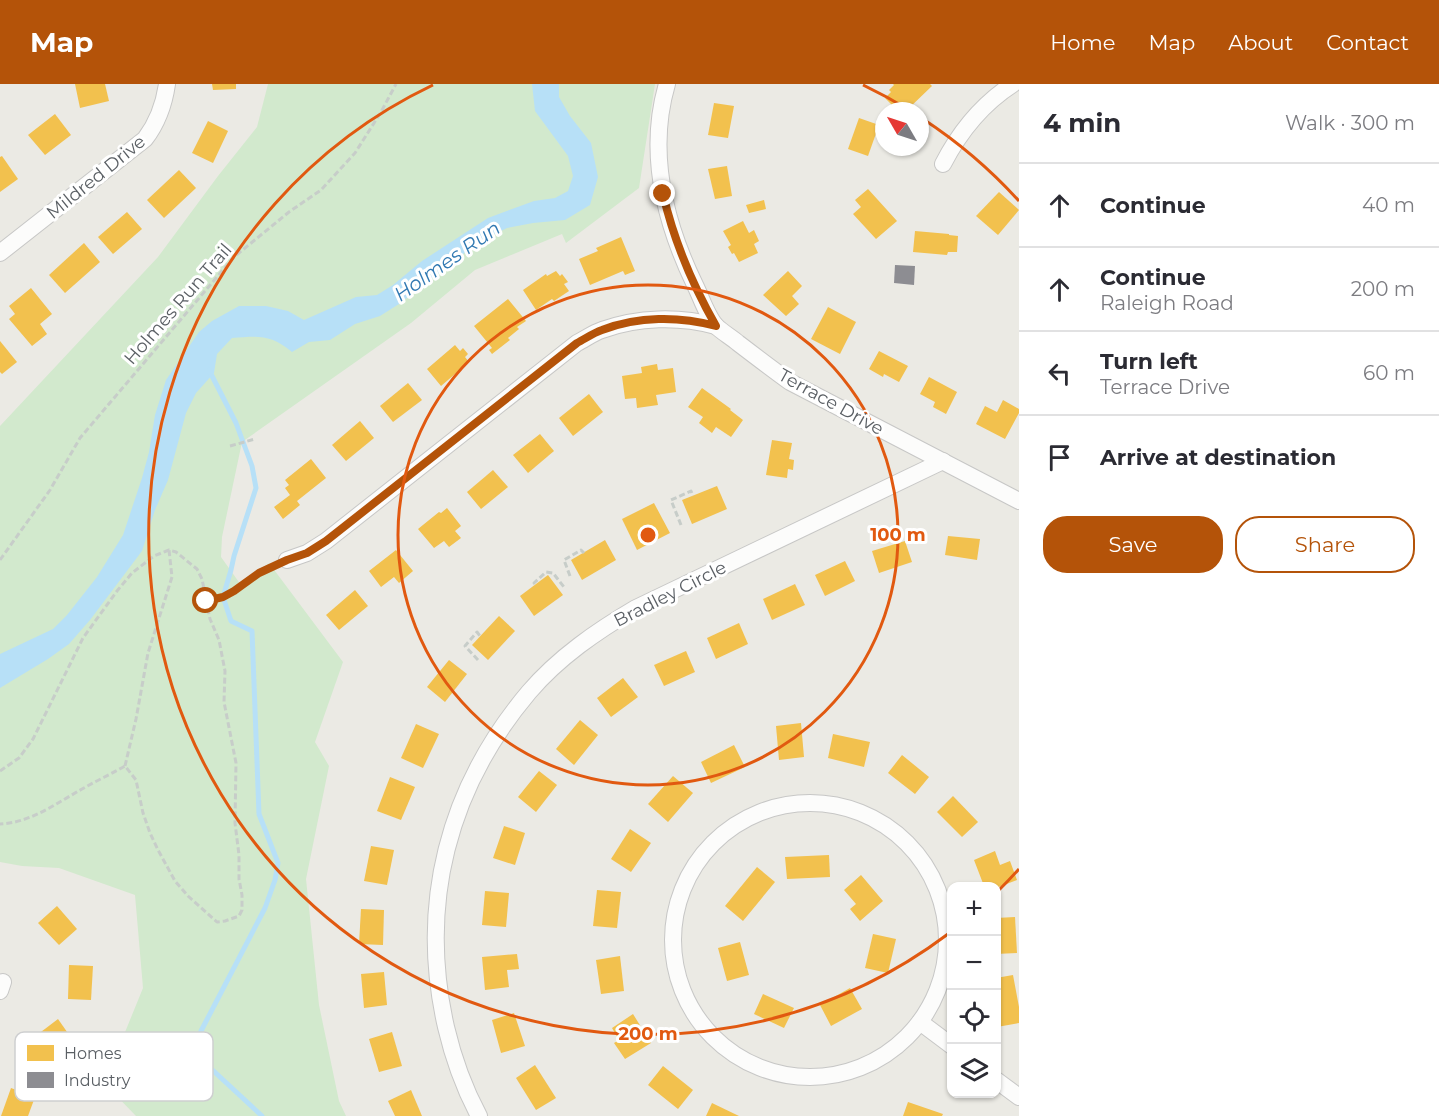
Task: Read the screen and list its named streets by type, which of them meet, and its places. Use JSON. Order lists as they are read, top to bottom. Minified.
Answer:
{"streets":{"street":["Mildred Drive","Terrace Drive","Bradley Circle"],"path":["Holmes Run Trail"]},"crossings":[["Terrace Drive","Bradley Circle"]],"water":["Holmes Run"],"legend":["Homes","Industry"],"north":"top left","page":{"header":"Map","nav":["Home","Map","About","Contact"],"heading":["4 min","Walk · 300 m"],"list":[["Continue","40 m"],["Continue","Raleigh Road","200 m"],["Turn left","Terrace Drive","60 m"],"Arrive at destination"],"buttons":["Save","Share"],"map_buttons":["+","−"]},"rings":["100 m","200 m"]}
